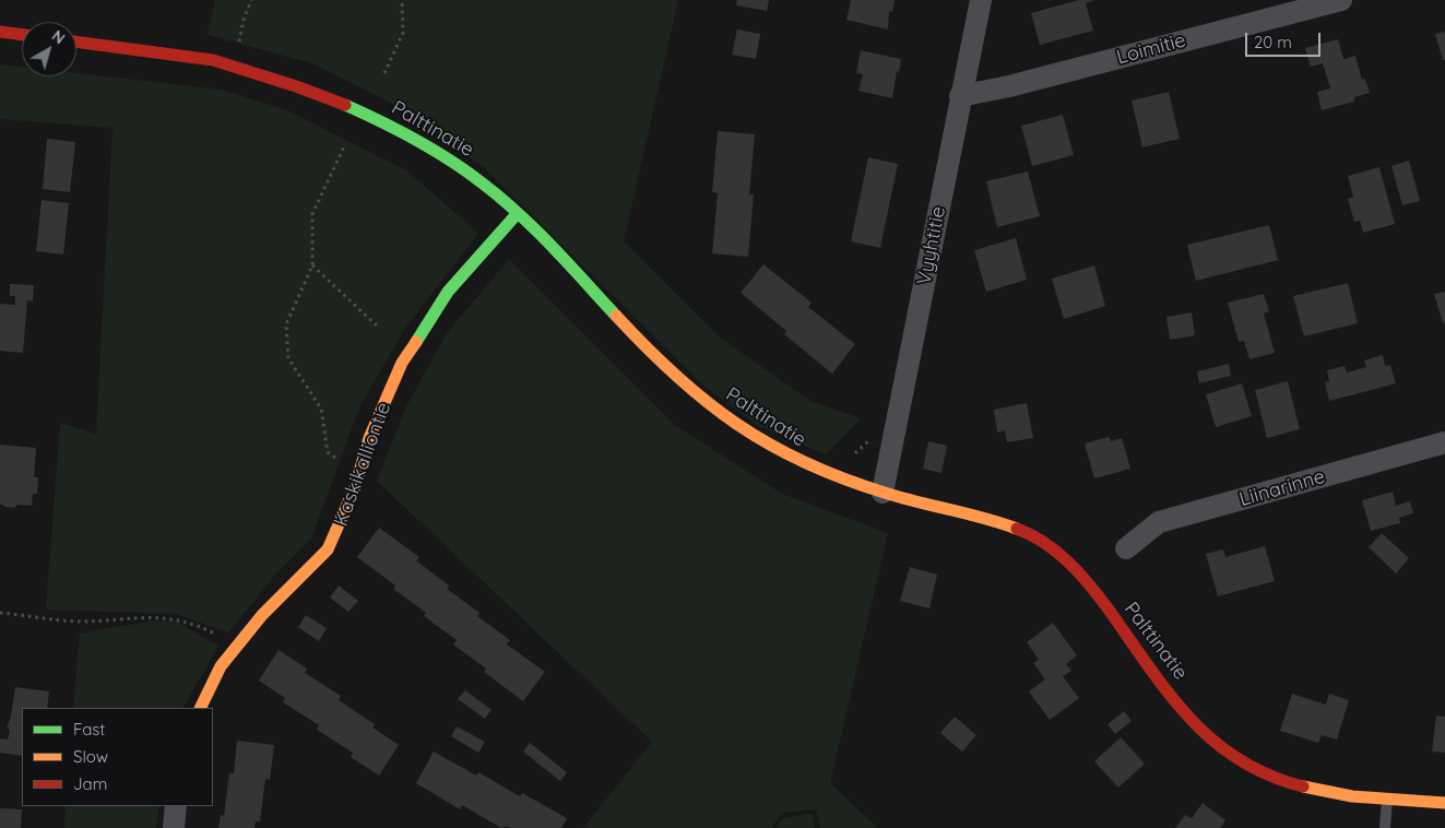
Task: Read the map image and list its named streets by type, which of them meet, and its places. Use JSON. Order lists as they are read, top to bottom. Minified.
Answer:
{"streets":{"street":["Loimitie","Palttinatie","Vyyhtitie","Kaskikalliontie","Liinarinne"]},"crossings":[["Loimitie","Vyyhtitie"],["Palttinatie","Vyyhtitie"],["Palttinatie","Kaskikalliontie"]],"legend":["Fast","Slow","Jam"],"scale_bar":"20 m","north":"top right"}
